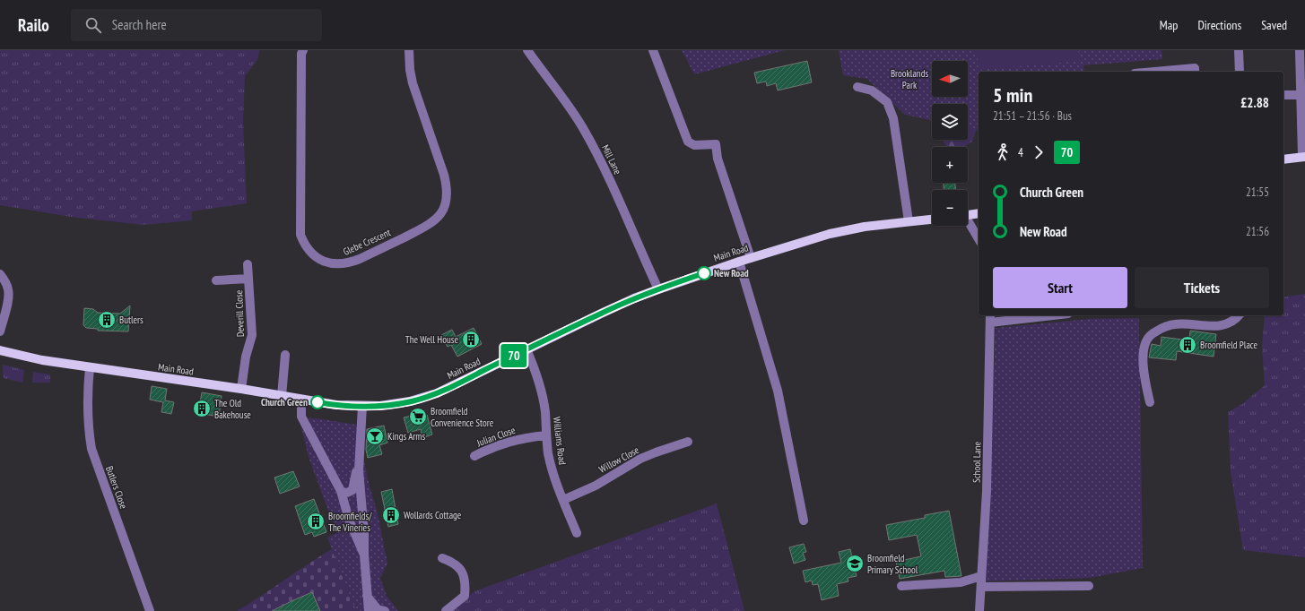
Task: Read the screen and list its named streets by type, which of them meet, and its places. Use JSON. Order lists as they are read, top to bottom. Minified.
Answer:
{"streets":{"main road":["Main Road"],"street":["Mill Lane","Glebe Crescent","Deverill Close","Julian Close","Williams Road","Willow Close","School Lane","Butlers Close"]},"crossings":[["Mill Lane","Main Road"],["Main Road","Deverill Close"],["Main Road","Williams Road"],["Main Road","Butlers Close"],["Julian Close","Williams Road"],["Williams Road","Willow Close"]],"parks":["Brooklands Park"],"places":{"other":["New Road","Church Green"],"building":["Butlers","The Well House","Broomfield Place","The Old Bakehouse","Wollards Cottage","Broomfields/ The Vineries"],"supermarket":["Broomfield Convenience Store"],"bar":["Kings Arms"],"school or university":["Broomfield Primary School"]},"lines":["bus line 70"],"north":"left","page":{"header":"Railo","search":"Search here","nav":["Map","Directions","Saved"],"on_map":"70","map_buttons":["+","−"],"heading":["5 min","21:51 – 21:56 · Bus","£2.88"],"legs":["4","70"],"list":[{"name":"Church Green","value":"21:55"},{"name":"New Road","value":"21:56"}],"buttons":["Start","Tickets"]}}
